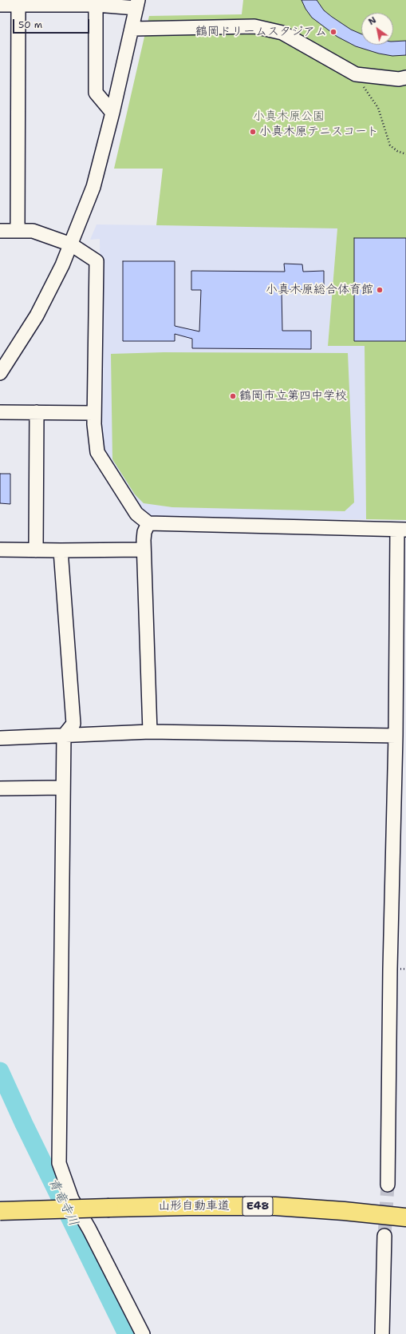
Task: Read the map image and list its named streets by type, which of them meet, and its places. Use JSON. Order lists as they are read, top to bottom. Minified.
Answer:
{"streets":{"highway":["山形自動車道","E48"]},"water":["青竜寺川"],"parks":["小真木原公園"],"places":["鶴岡ドリームスタジアム","小真木原テニスコート","小真木原総合体育館","鶴岡市立第四中学校"],"scale_bar":"50 m","north":"top left"}
